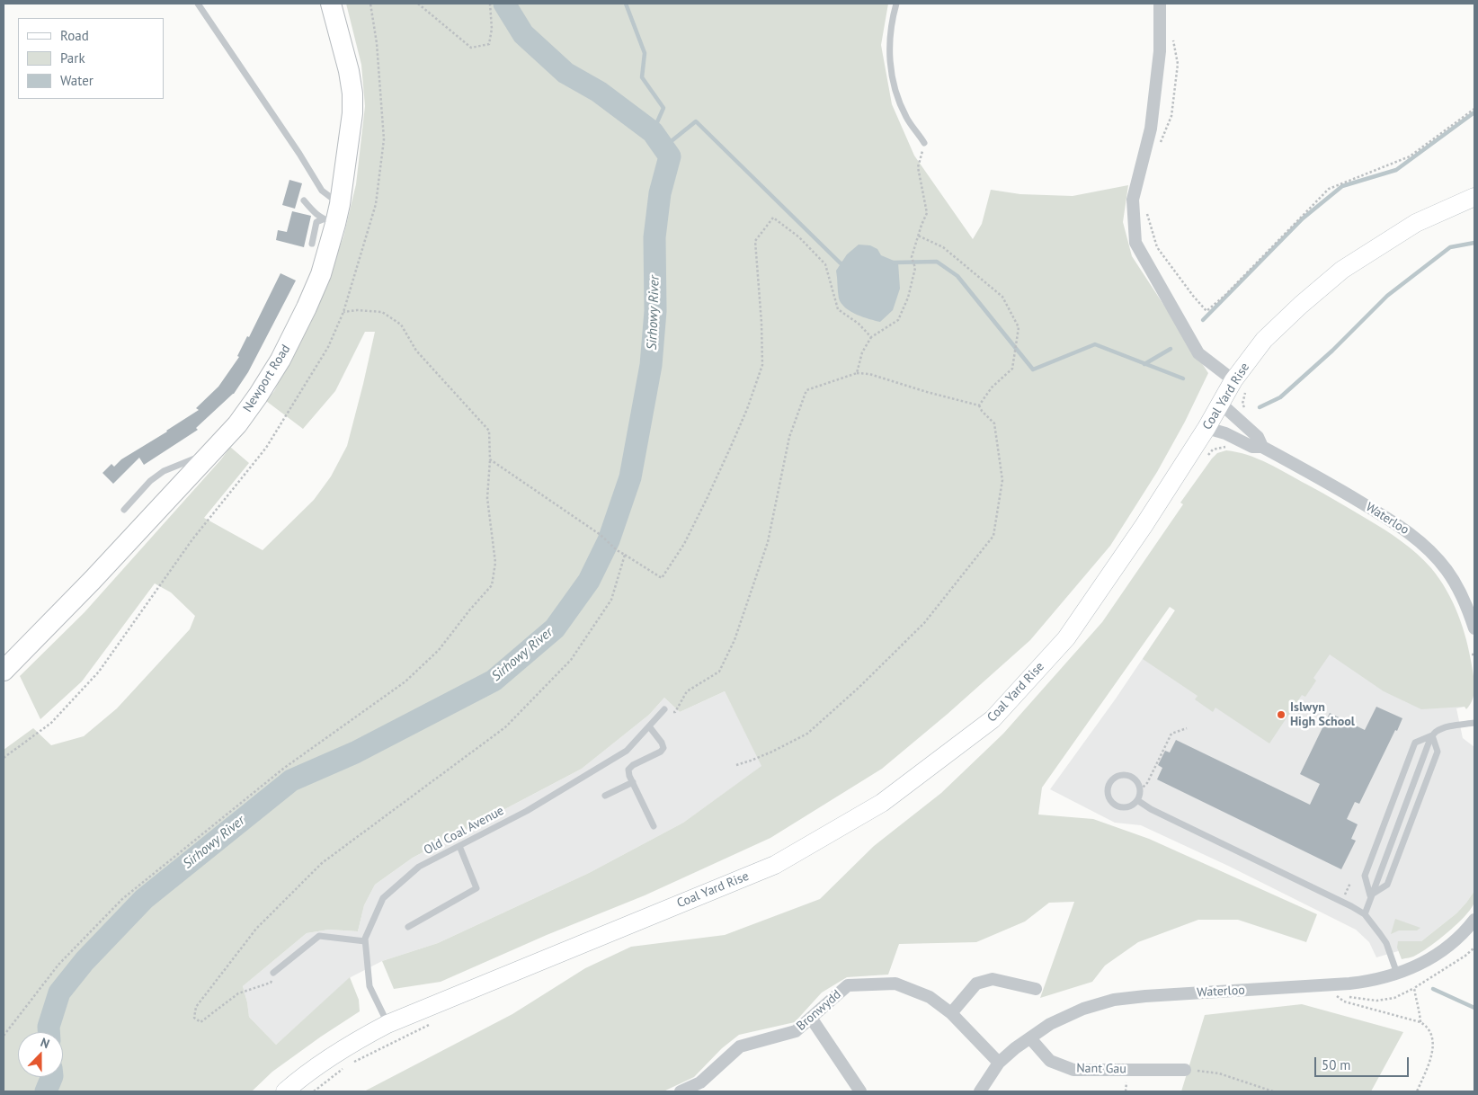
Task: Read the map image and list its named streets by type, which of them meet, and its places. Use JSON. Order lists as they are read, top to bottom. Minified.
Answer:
{"streets":{"main road":["Newport Road","Coal Yard Rise"],"street":["Waterloo","Bronwydd","Nant Gau"],"lane":["Old Coal Avenue"]},"crossings":[["Coal Yard Rise","Waterloo"],["Coal Yard Rise","Old Coal Avenue"],["Waterloo","Bronwydd"],["Waterloo","Nant Gau"]],"water":["Sirhowy River"],"places":["Islwyn High School"],"legend":["Road","Park","Water"],"scale_bar":"50 m","north":"top"}
